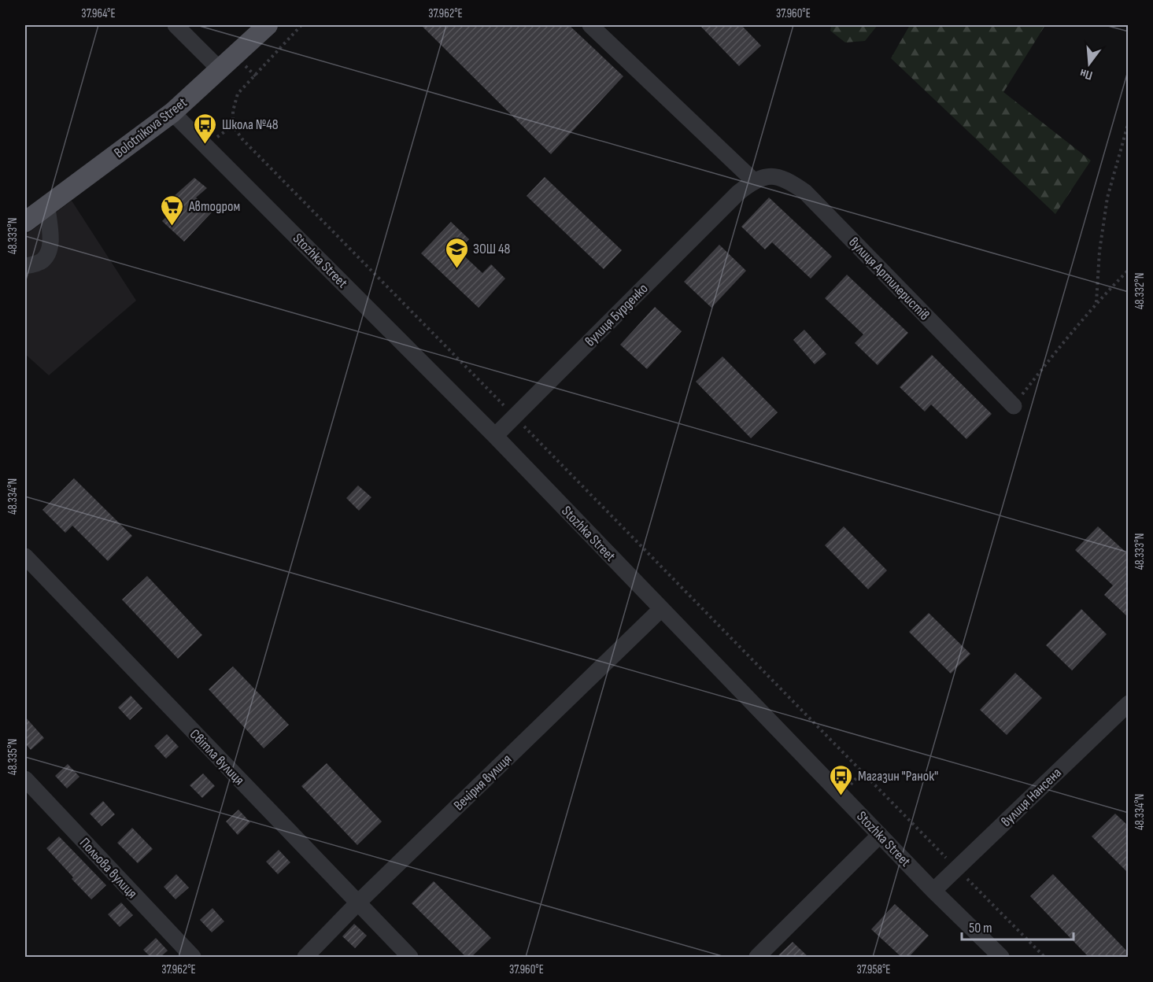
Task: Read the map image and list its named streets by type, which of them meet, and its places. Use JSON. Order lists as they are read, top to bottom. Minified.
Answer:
{"streets":{"main road":["Bolotnikova Street"],"street":["Stozhka Street","вулиця Артилеристів","вулиця Бурденко","Світла вулиця","Вечірня вулиця","вулиця Нансена","Польова вулиця"]},"crossings":[["Bolotnikova Street","Stozhka Street"],["Stozhka Street","вулиця Бурденко"],["Stozhka Street","Вечірня вулиця"],["Stozhka Street","вулиця Нансена"],["вулиця Артилеристів","вулиця Бурденко"],["Світла вулиця","Вечірня вулиця"]],"places":{"bus stop":["Школа №48","Магазин \"Ранок\""],"supermarket":["Автодром"],"school or university":["ЗОШ 48"]},"scale_bar":"50 m","north":"bottom","coordinates":["37.964°E","37.962°E","37.960°E","48.333°N","48.332°N","48.334°N","48.335°N","37.958°E"]}
